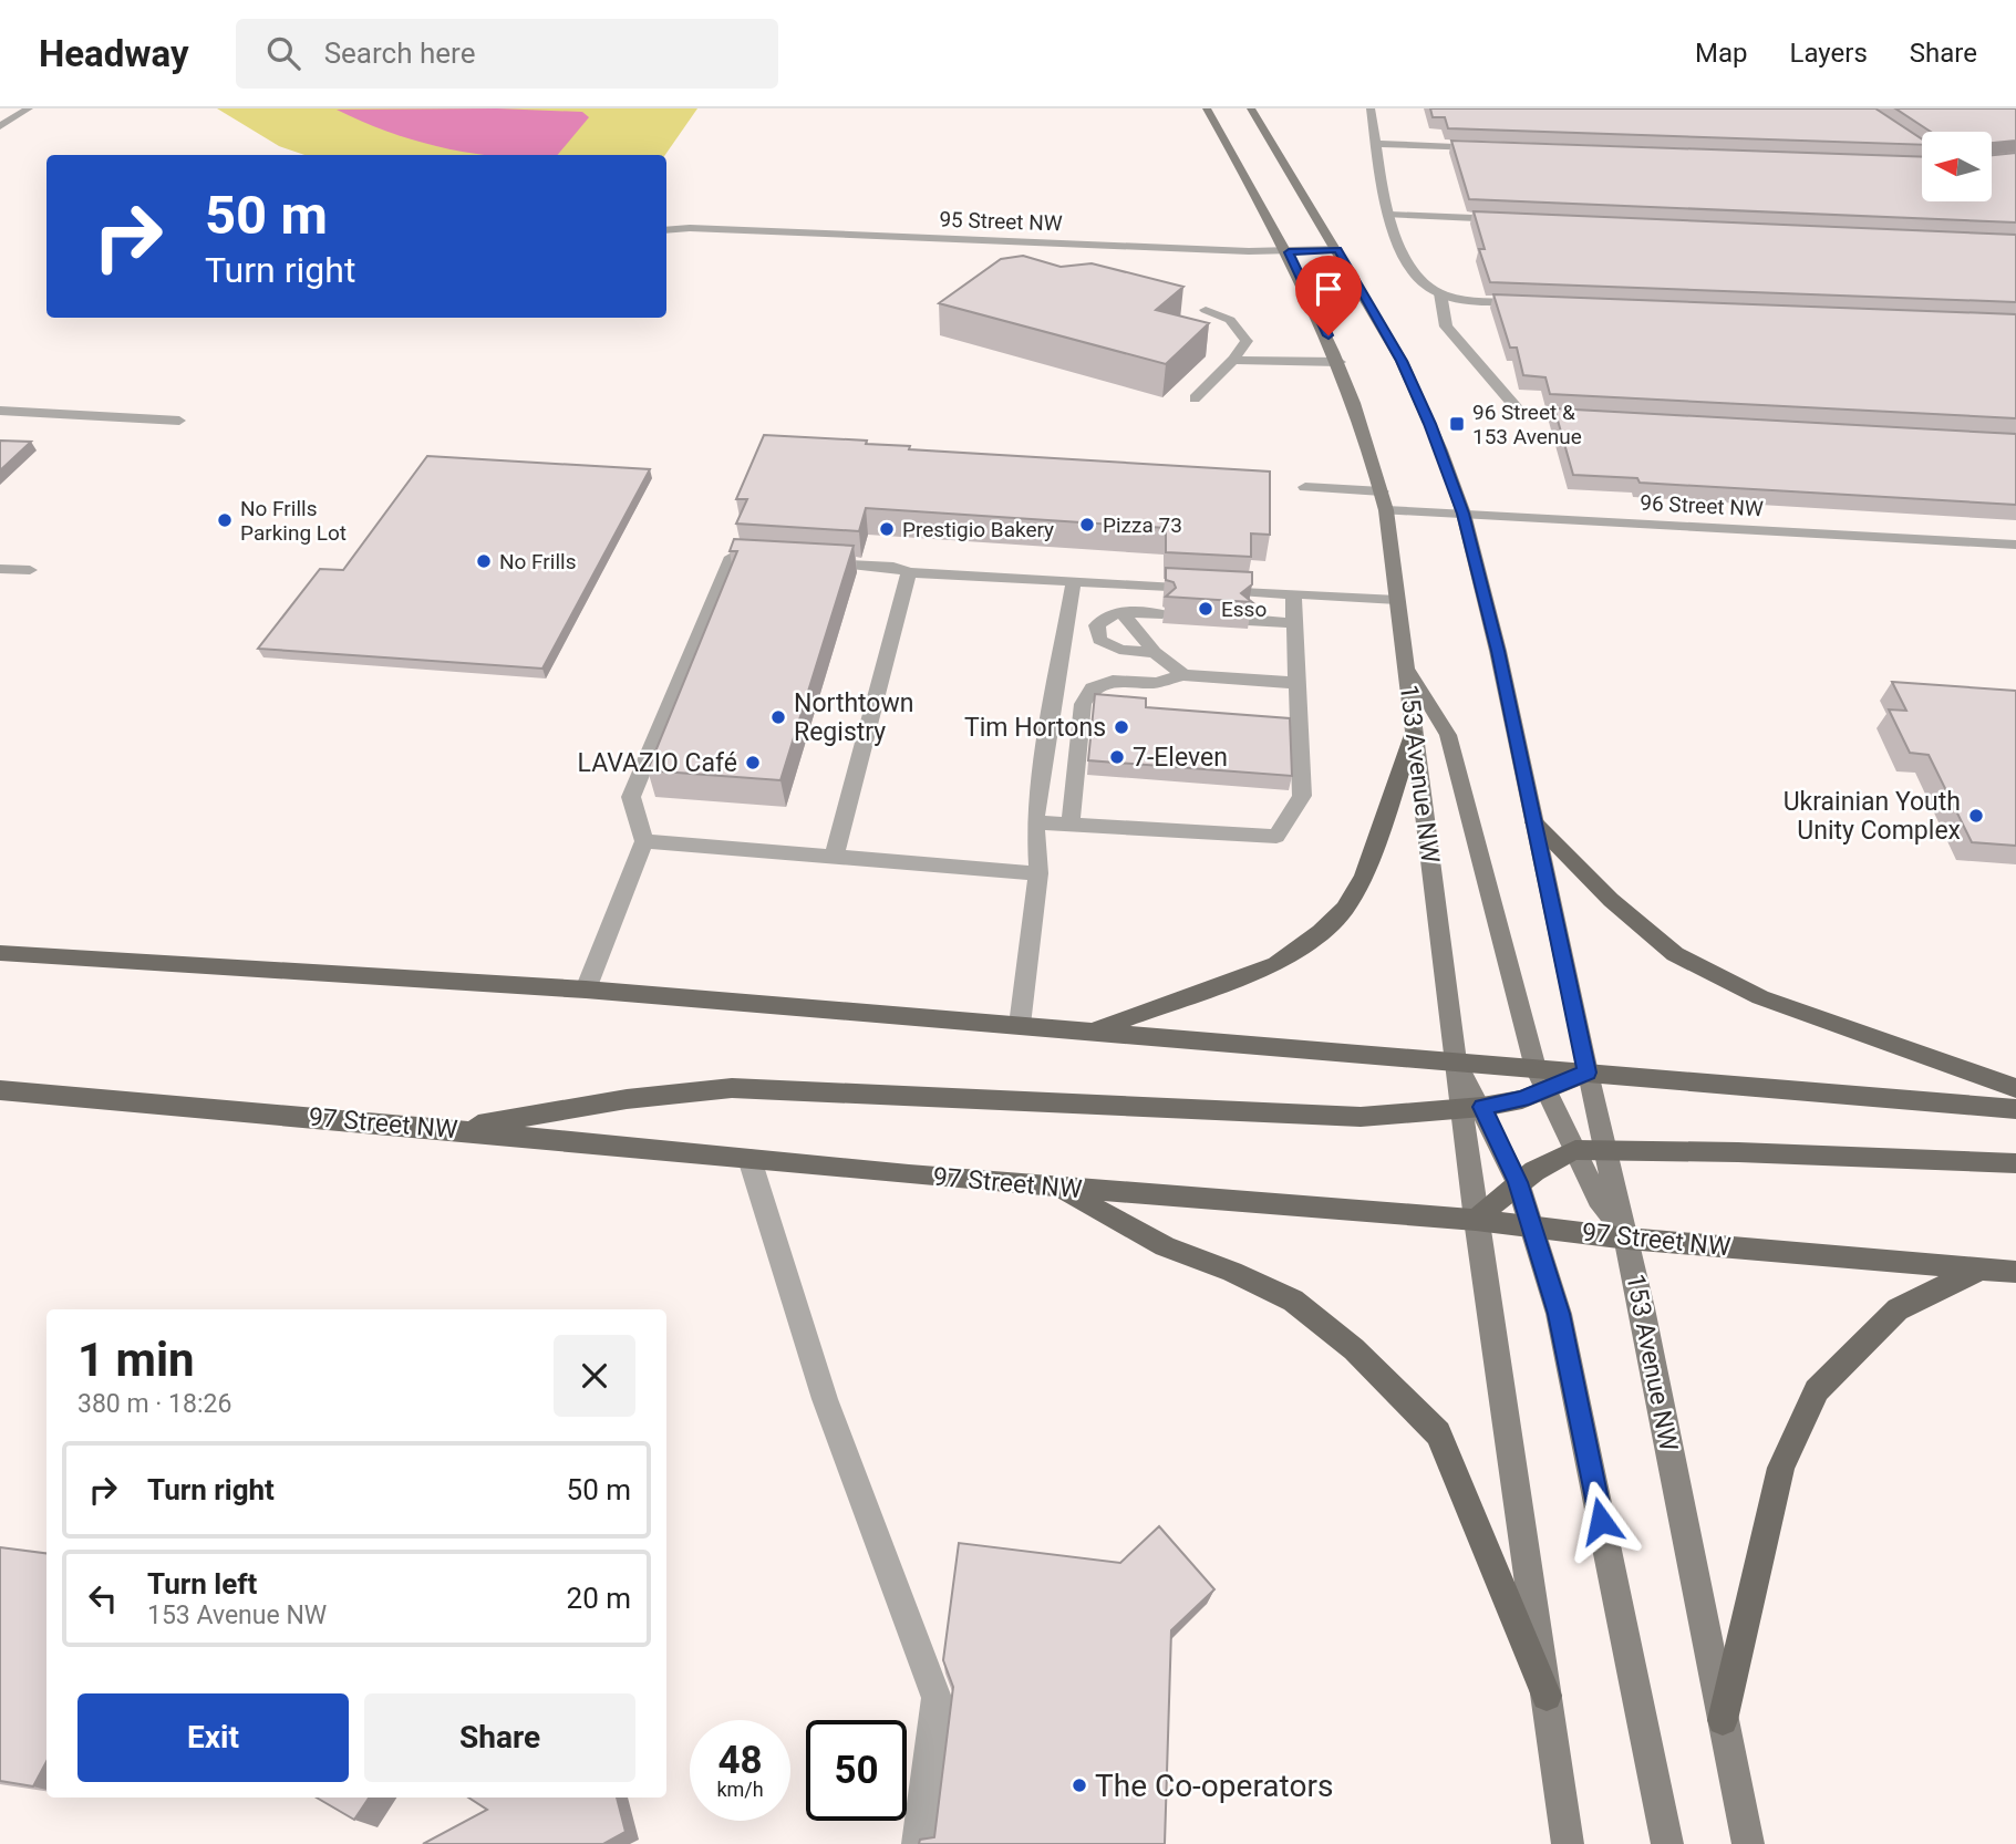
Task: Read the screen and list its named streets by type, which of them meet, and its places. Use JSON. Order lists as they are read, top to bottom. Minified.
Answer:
{"streets":{"main road":["153 Avenue NW","97 Street NW"],"street":["95 Street NW","96 Street NW"]},"crossings":[["95 Street NW","153 Avenue NW"],["96 Street NW","153 Avenue NW"],["153 Avenue NW","97 Street NW"]],"places":{"transit":["96 Street & 153 Avenue"],"other":["No Frills Parking Lot","Pizza 73","Prestigio Bakery","No Frills","Esso","Northtown Registry","Tim Hortons","7-Eleven","LAVAZIO Café","Ukrainian Youth Unity Complex","The Co-operators"]},"north":"left","page":{"header":"Headway","search":"Search here","nav":["Map","Layers","Share"],"turn":["50 m","Turn right"],"heading":["1 min","380 m · 18:26"],"list":[{"name":"Turn right","value":"50 m"},{"name":"Turn left","note":"153 Avenue NW","value":"20 m"}],"buttons":["Exit","Share"],"speed":"48 km/h","limit":"50"}}
